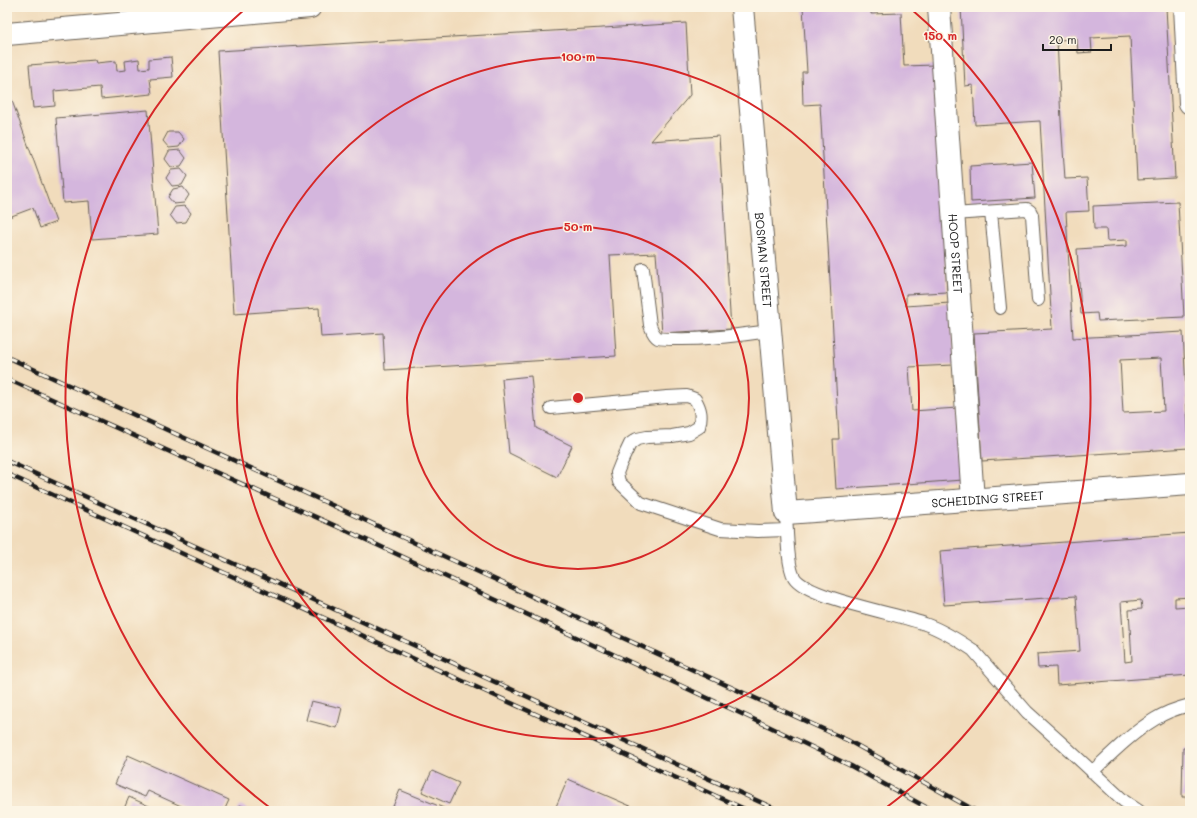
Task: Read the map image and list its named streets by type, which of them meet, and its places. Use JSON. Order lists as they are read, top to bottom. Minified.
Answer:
{"streets":{"main road":["HOOP STREET","BOSMAN STREET","SCHEIDING STREET"]},"crossings":[["HOOP STREET","SCHEIDING STREET"],["BOSMAN STREET","SCHEIDING STREET"]],"scale_bar":"20 m","rings":["150 m","100 m","50 m"]}
